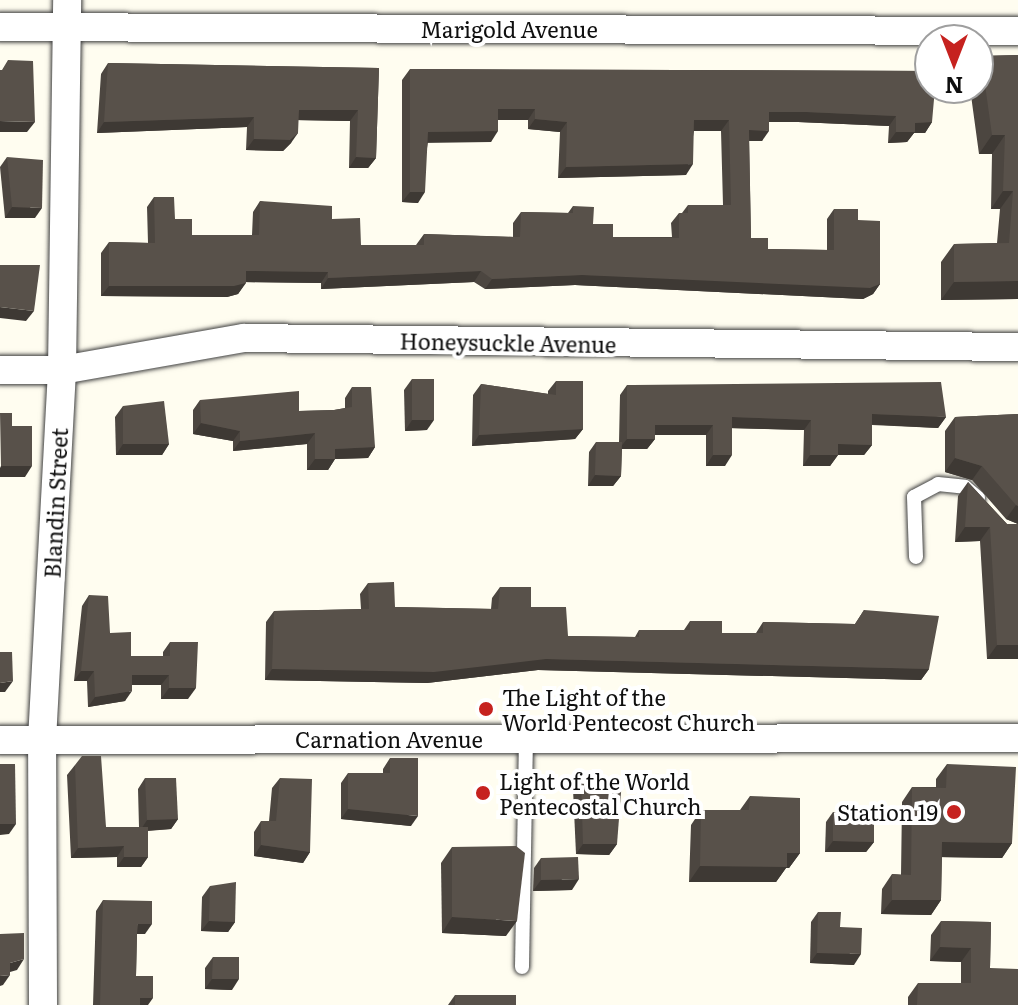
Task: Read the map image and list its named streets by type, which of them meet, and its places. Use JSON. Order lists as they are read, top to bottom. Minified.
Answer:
{"streets":{"street":["Marigold Avenue","Honeysuckle Avenue","Blandin Street","Carnation Avenue"]},"crossings":[["Marigold Avenue","Blandin Street"],["Honeysuckle Avenue","Blandin Street"],["Blandin Street","Carnation Avenue"]],"places":["The Light of the World Pentecost Church","Light of the World Pentecostal Church","Station 19"],"north":"bottom"}
